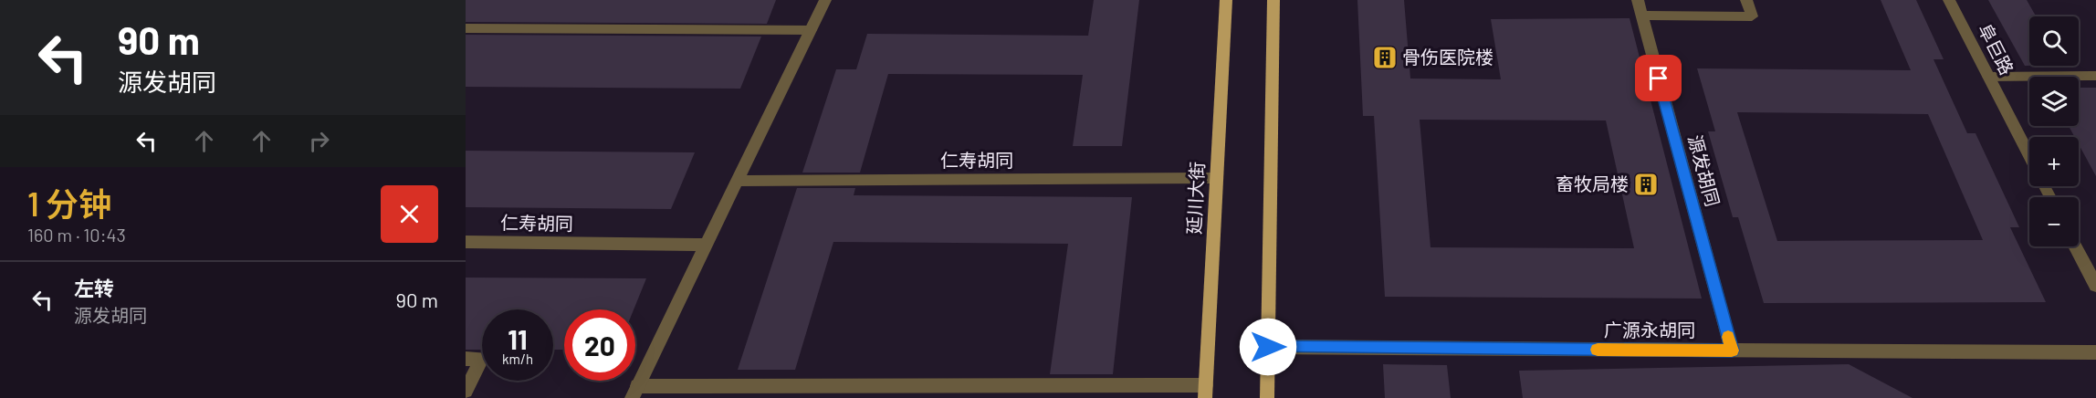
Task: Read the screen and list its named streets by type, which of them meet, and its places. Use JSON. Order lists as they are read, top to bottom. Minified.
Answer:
{"streets":{"main road":["延川大街"],"street":["阜巨路","仁寿胡同","源发胡同","广源永胡同"]},"crossings":[["仁寿胡同","延川大街"],["源发胡同","广源永胡同"]],"places":{"building":["骨伤医院楼","畜牧局楼"]},"page":{"turn":["90 m","源发胡同"],"map_buttons":["+","−"],"heading":["1 分钟","160 m · 10:43"],"list":[{"name":"左转","note":"源发胡同","value":"90 m"}],"speed":"11 km/h","limit":"20"}}
